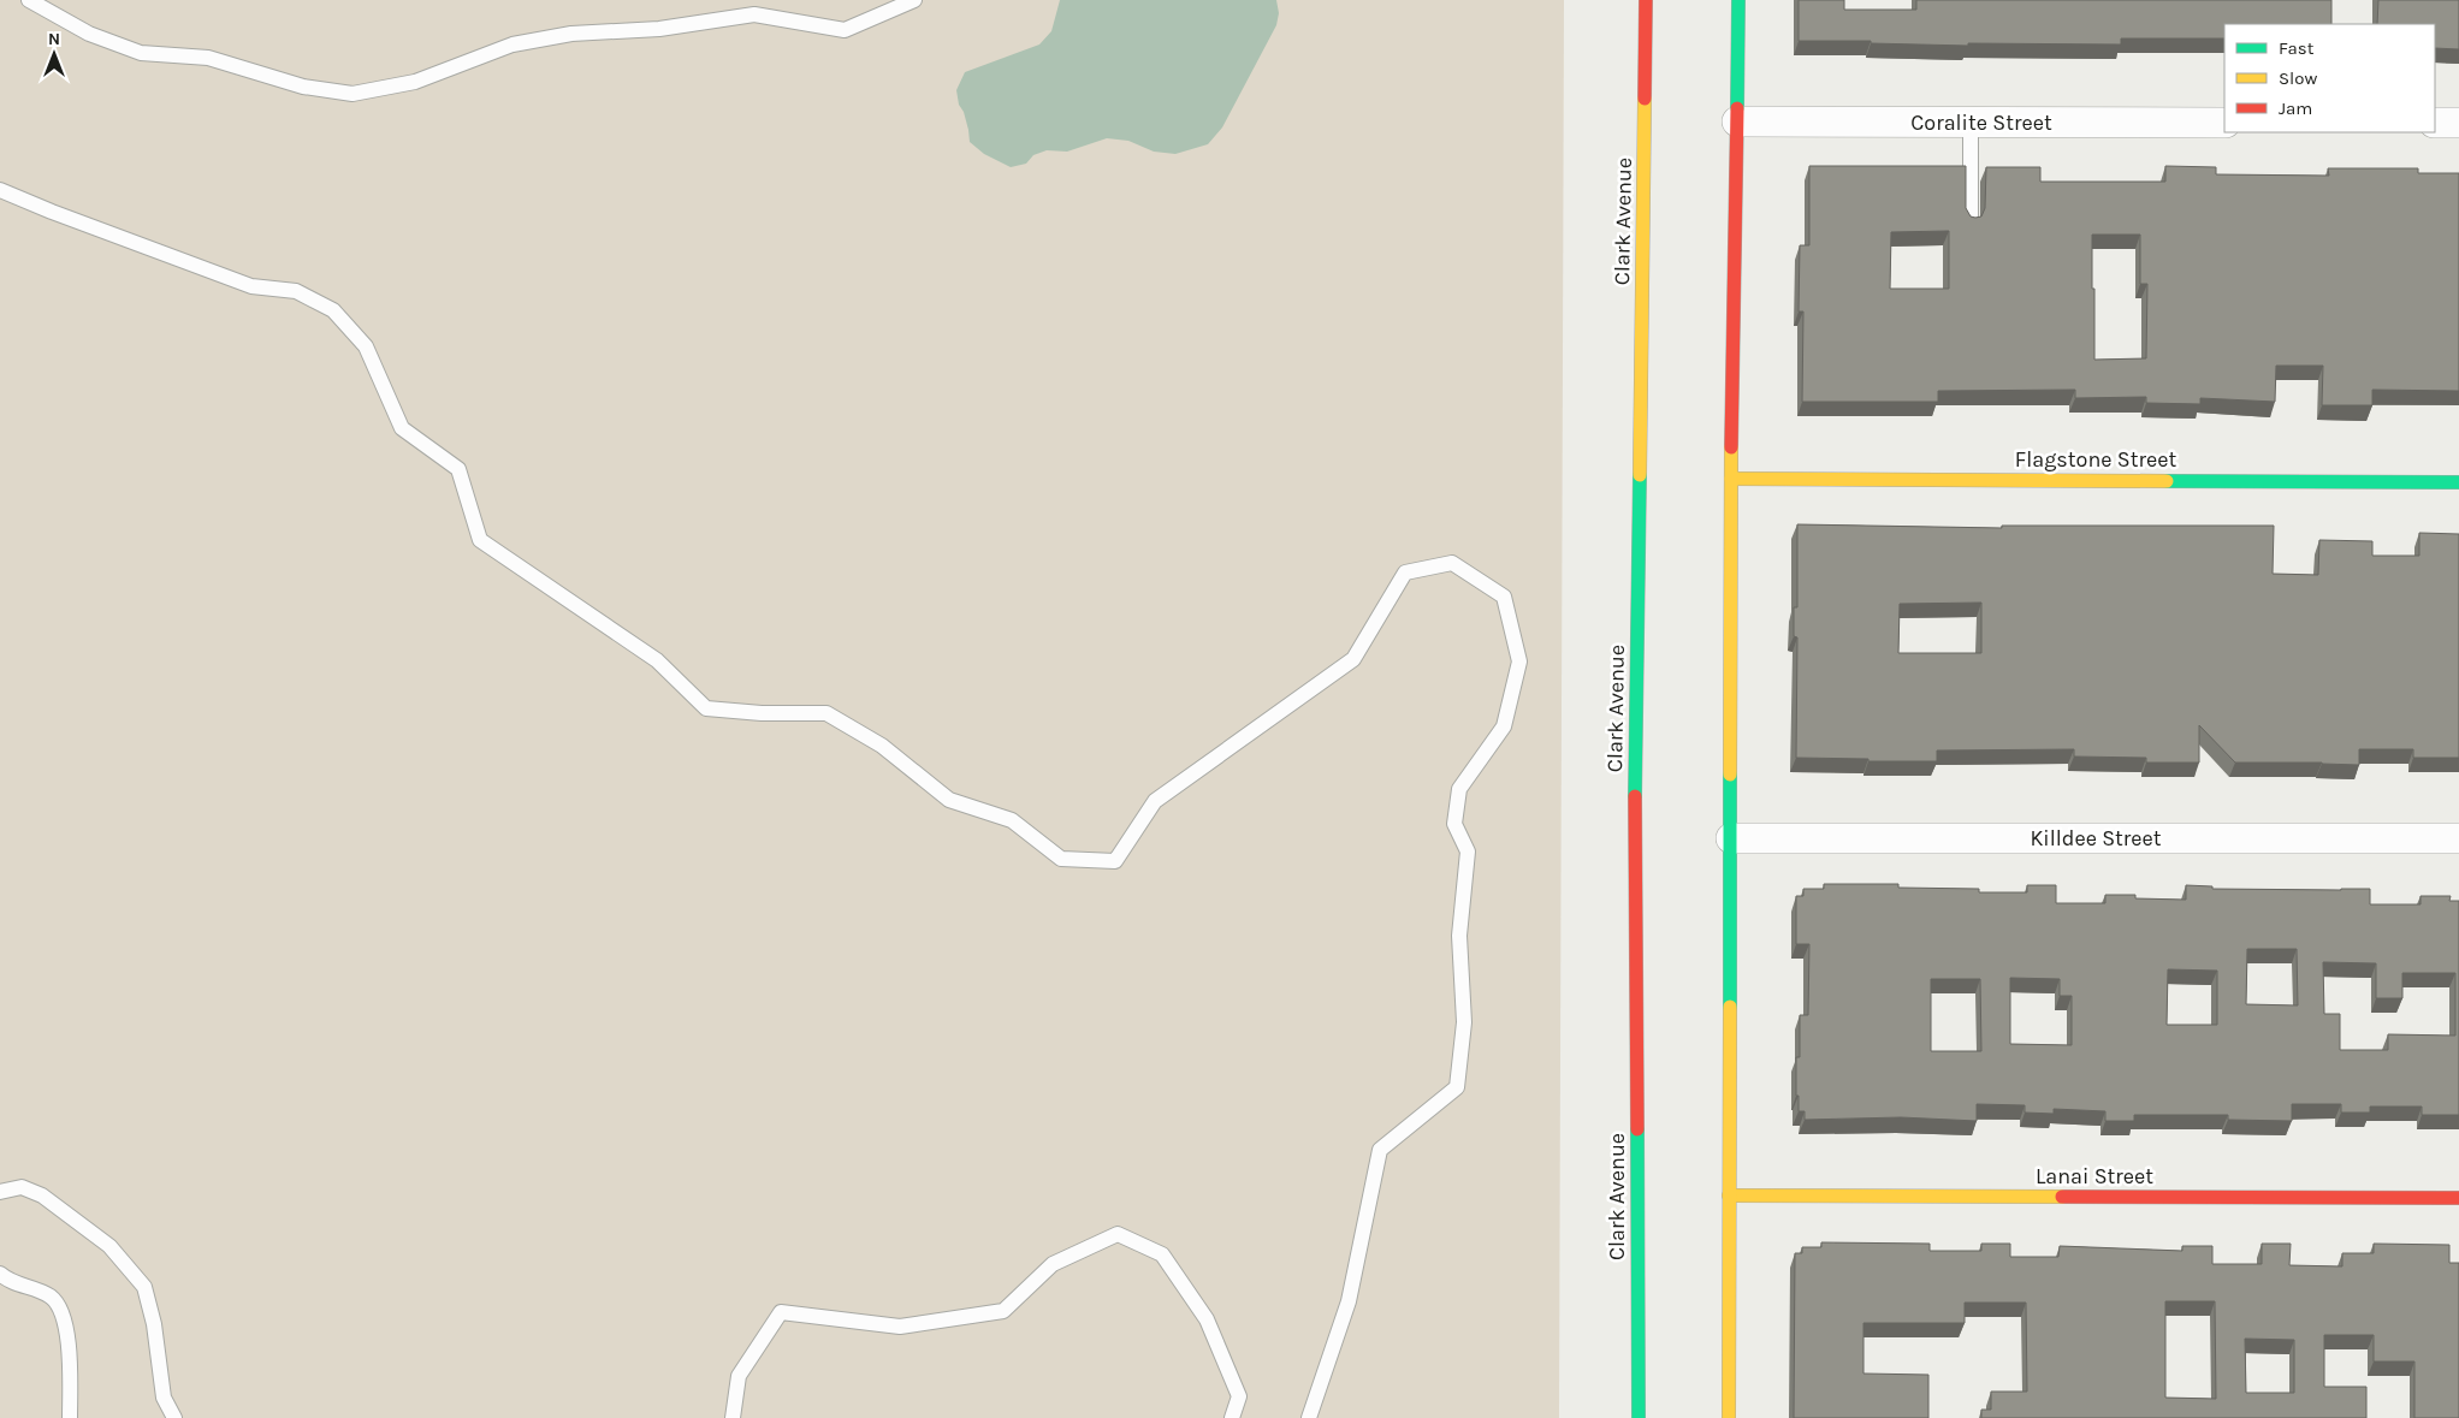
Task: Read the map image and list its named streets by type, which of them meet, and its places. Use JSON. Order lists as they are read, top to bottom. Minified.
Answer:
{"streets":{"street":["Coralite Street","Clark Avenue","Flagstone Street","Killdee Street","Lanai Street"]},"legend":["Fast","Slow","Jam"],"north":"top"}
